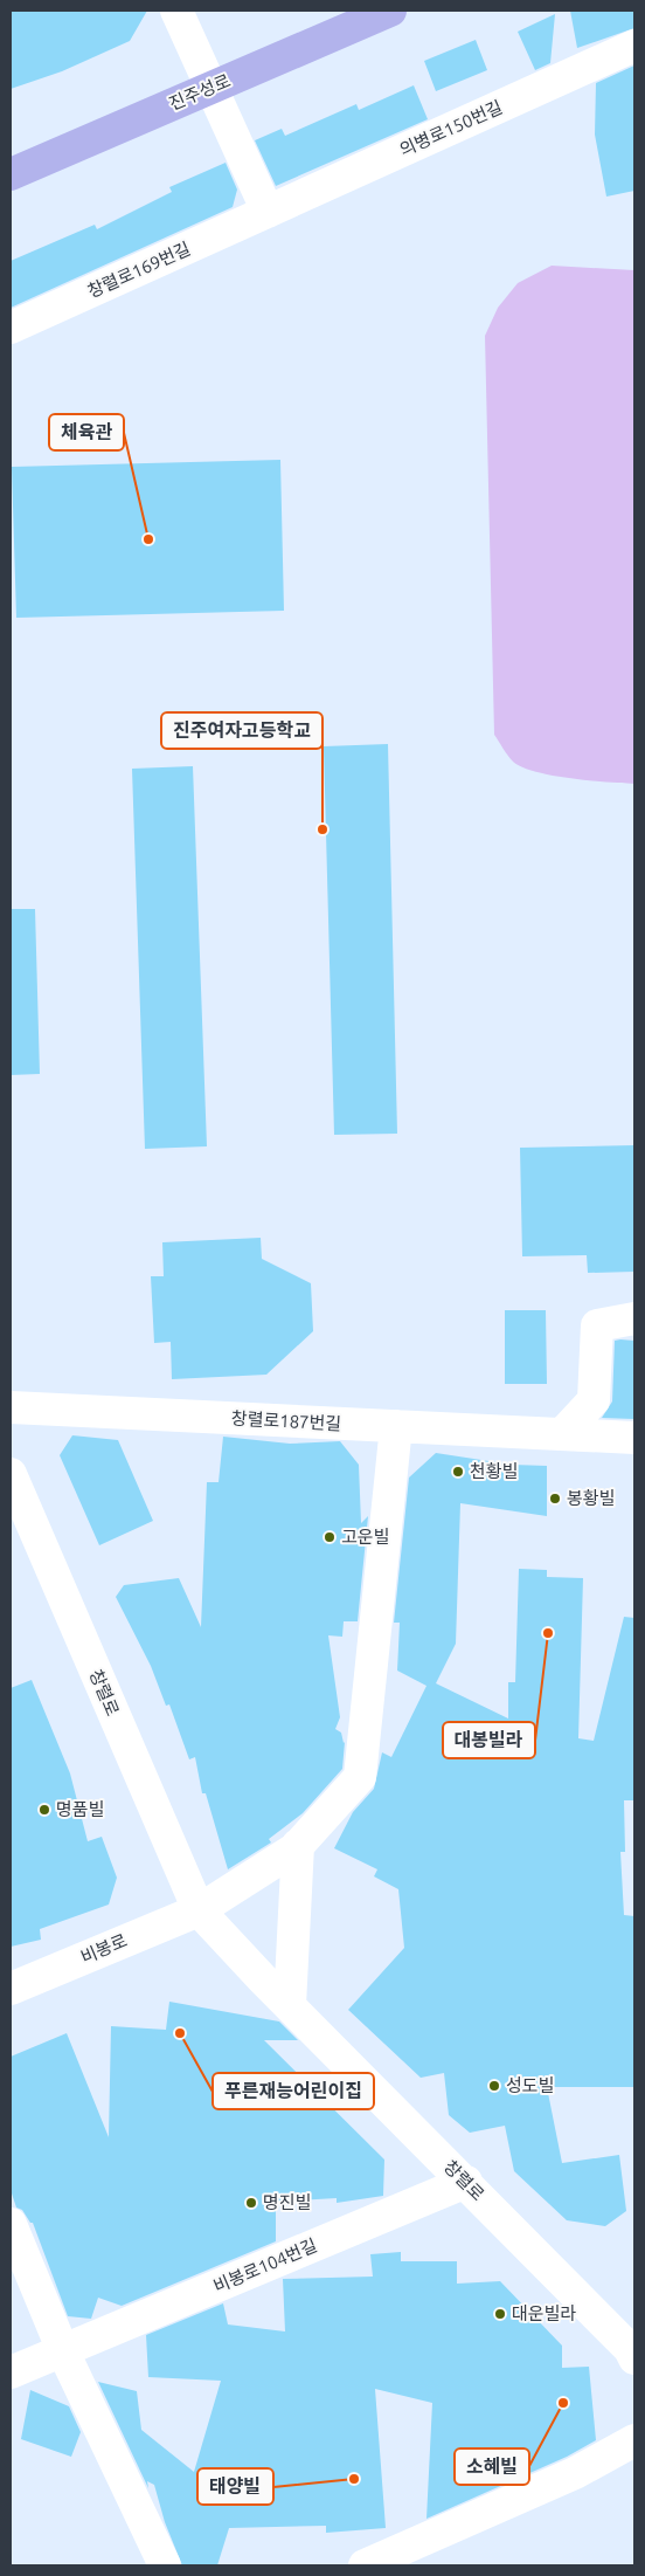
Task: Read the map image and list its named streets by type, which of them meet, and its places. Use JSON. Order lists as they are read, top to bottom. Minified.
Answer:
{"streets":{"main road":["진주성로"],"street":["의병로150번길","창렬로169번길","창렬로187번길","창렬로","비봉로","비봉로104번길"]},"crossings":[["의병로150번길","창렬로169번길"],["창렬로","비봉로"],["창렬로","비봉로104번길"]],"places":["체육관","진주여자고등학교","천황빌","봉황빌","고운빌","대봉빌라","명품빌","푸른재능어린이집","성도빌","명진빌","대운빌라","소혜빌","태양빌"]}
